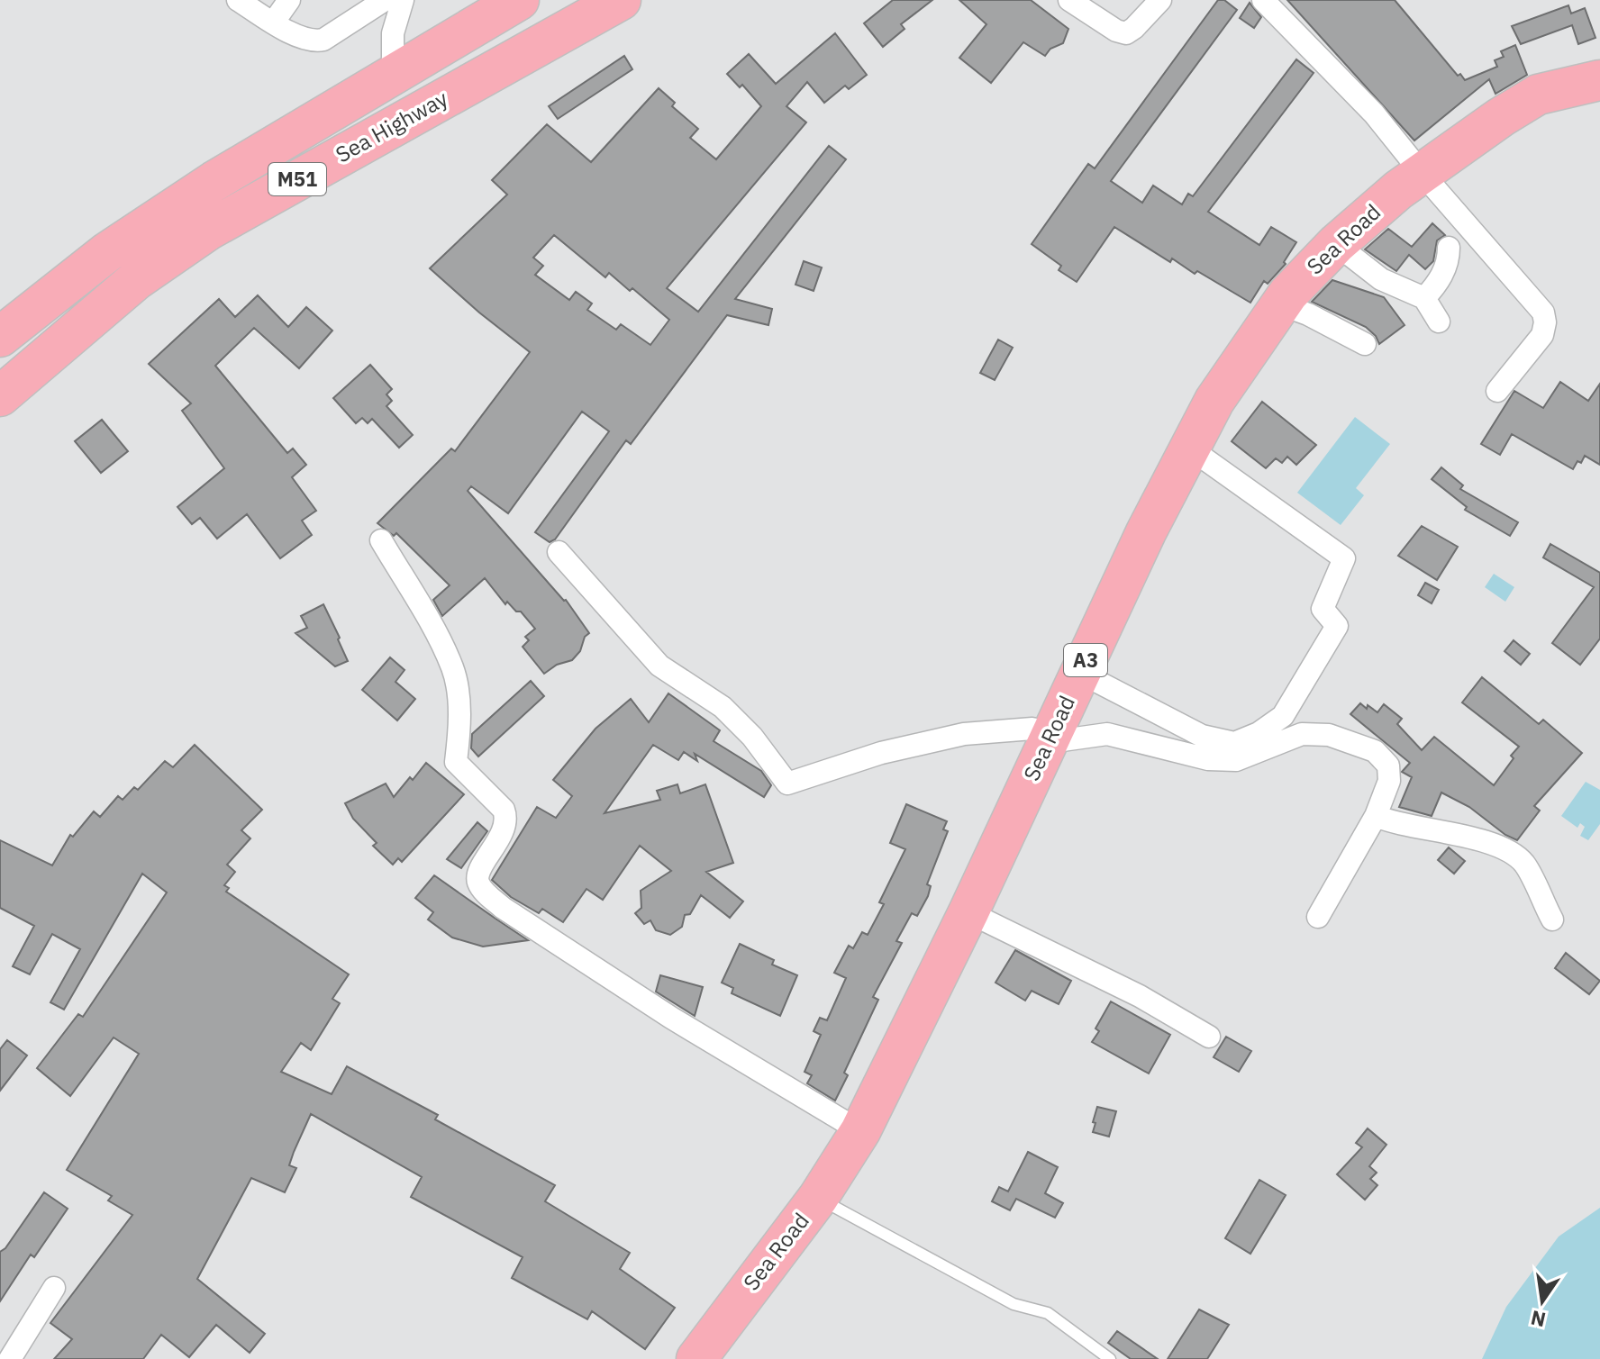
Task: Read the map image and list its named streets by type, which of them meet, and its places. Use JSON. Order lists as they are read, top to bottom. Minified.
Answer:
{"streets":{"highway":["Sea Highway","M51","Sea Road","A3"]},"north":"bottom"}
